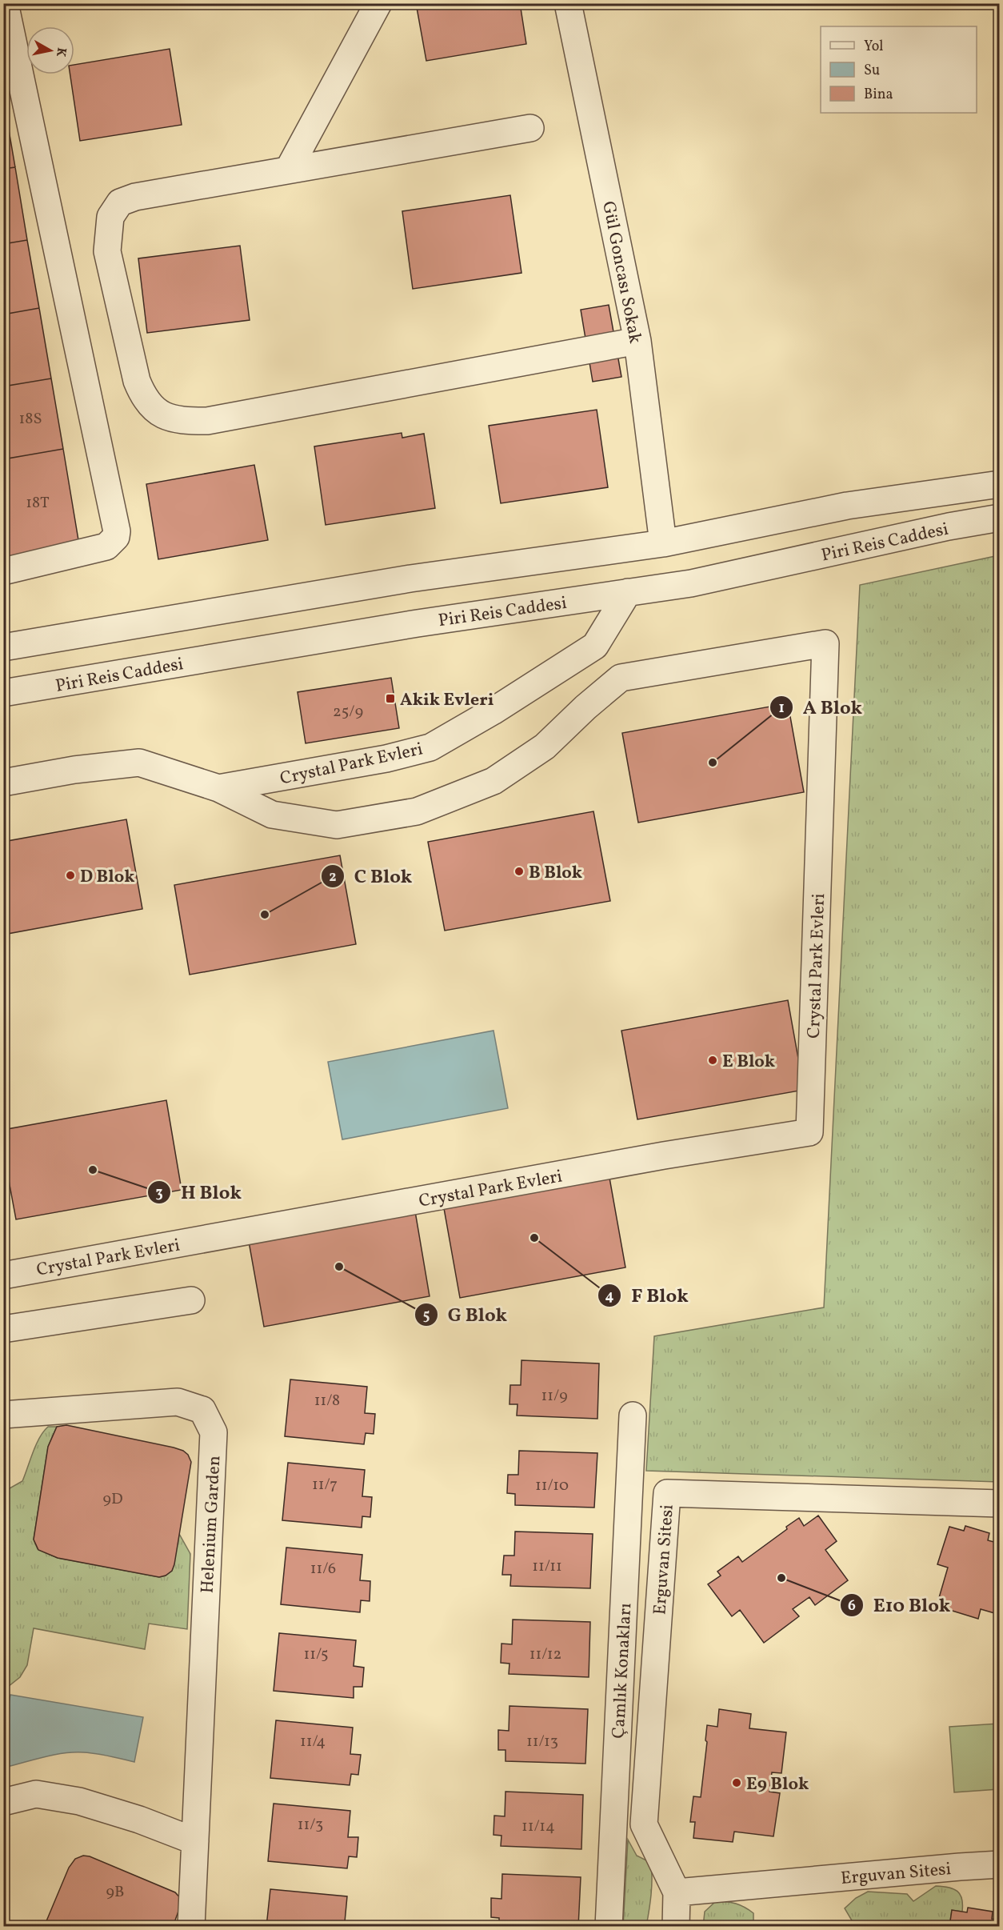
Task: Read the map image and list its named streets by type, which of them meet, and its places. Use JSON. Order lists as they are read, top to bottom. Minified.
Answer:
{"streets":{"street":["Gül Goncası Sokak","Piri Reis Caddesi","Crystal Park Evleri","Helenium Garden","Erguvan Sitesi","Çamlık Konakları"]},"crossings":[["Gül Goncası Sokak","Piri Reis Caddesi"],["Piri Reis Caddesi","Crystal Park Evleri"]],"places":{"transit":["Akik Evleri"],"other":["A Blok","B Blok","D Blok","C Blok","E Blok","H Blok","F Blok","G Blok","E10 Blok","E9 Blok"]},"house_numbers":["18S","18T","25/9","11/9","11/8","11/7","11/10","9D","11/11","11/6","11/5","11/12","11/4","11/13","11/3","11/14","9B"],"legend":["Yol","Su","Bina"],"north":"right"}
